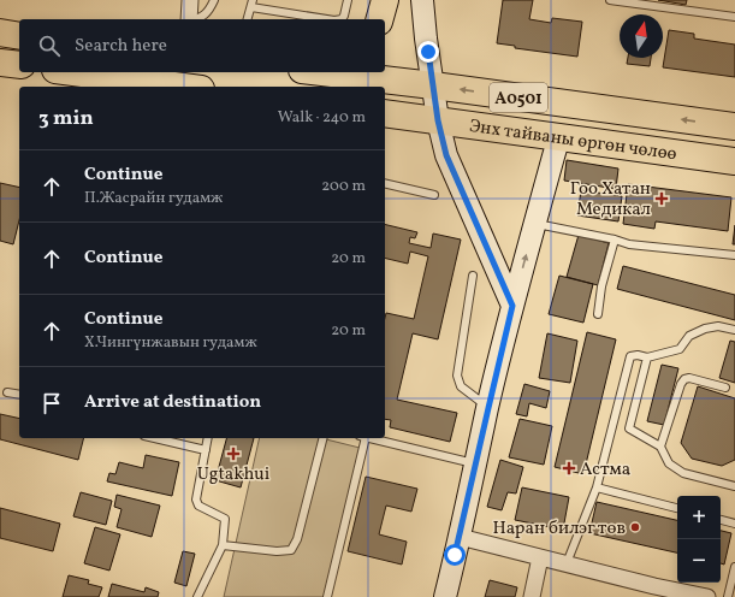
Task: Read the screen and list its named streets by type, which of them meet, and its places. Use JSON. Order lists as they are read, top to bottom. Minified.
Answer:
{"streets":{"highway":["A0501","Энх тайваны өргөн чөлөө"]},"places":{"health":["Гоо Хатан Медикал","Ugtakhui","Астма"],"other":["Наран билэг төв"]},"north":"top","page":{"search":"Search here","heading":["3 min","Walk · 240 m"],"list":[["Continue","П.Жасрайн гудамж","200 m"],["Continue","20 m"],["Continue","Х.Чингүнжавын гудамж","20 m"],"Arrive at destination"],"map_buttons":["+","−"]}}
